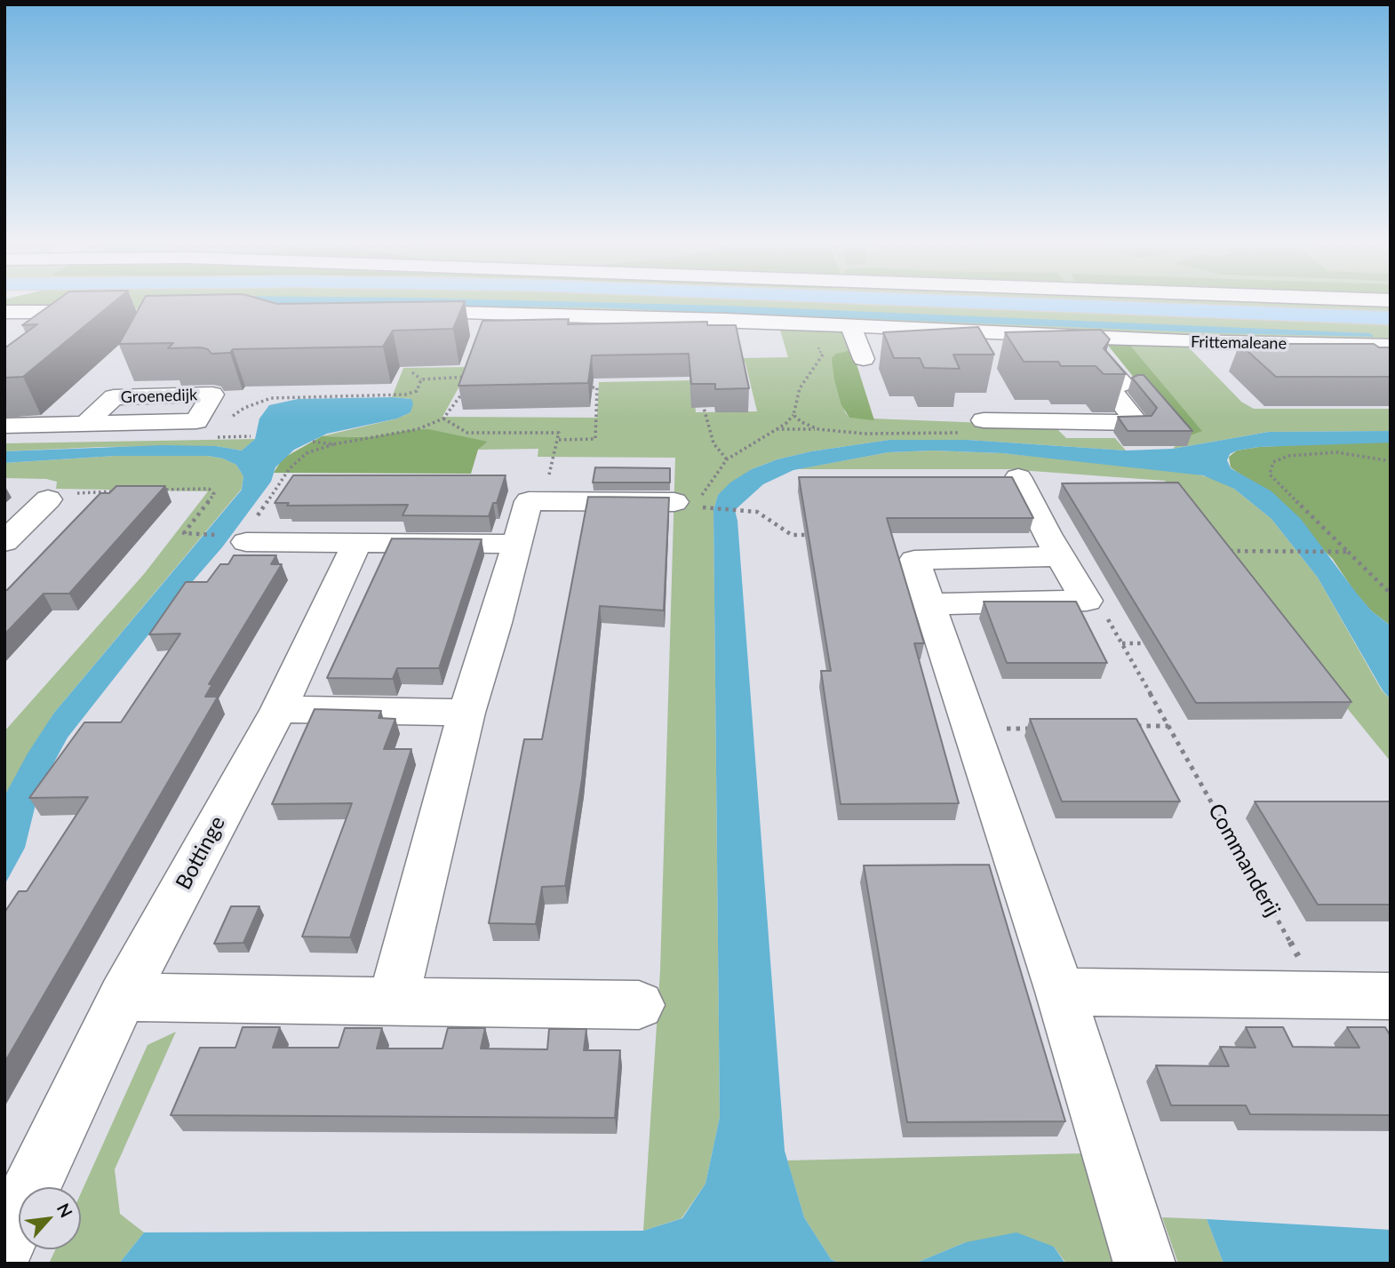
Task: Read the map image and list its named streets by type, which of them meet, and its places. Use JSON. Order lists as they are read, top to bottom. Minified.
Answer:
{"streets":{"street":["Frittemaleane","Bottinge"],"path":["Commanderij"]},"north":"top right"}
